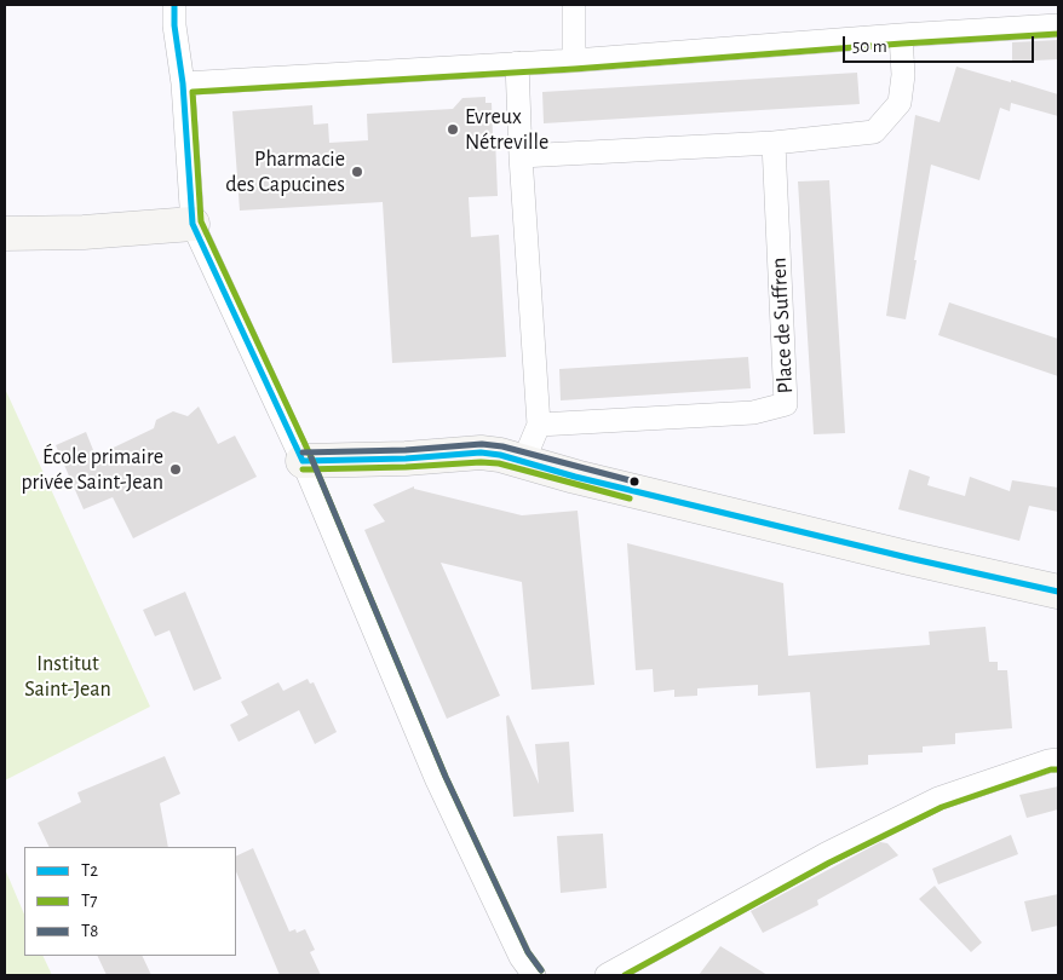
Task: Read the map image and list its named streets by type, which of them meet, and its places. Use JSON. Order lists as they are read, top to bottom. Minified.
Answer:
{"streets":{"street":["Place de Suffren"]},"parks":["Institut Saint-Jean"],"places":["Evreux Nétreville","Pharmacie des Capucines","École primaire privée Saint-Jean"],"lines":["transit line T2","transit line T7","transit line T8"],"legend":["T2","T7","T8"],"scale_bar":"50 m"}
